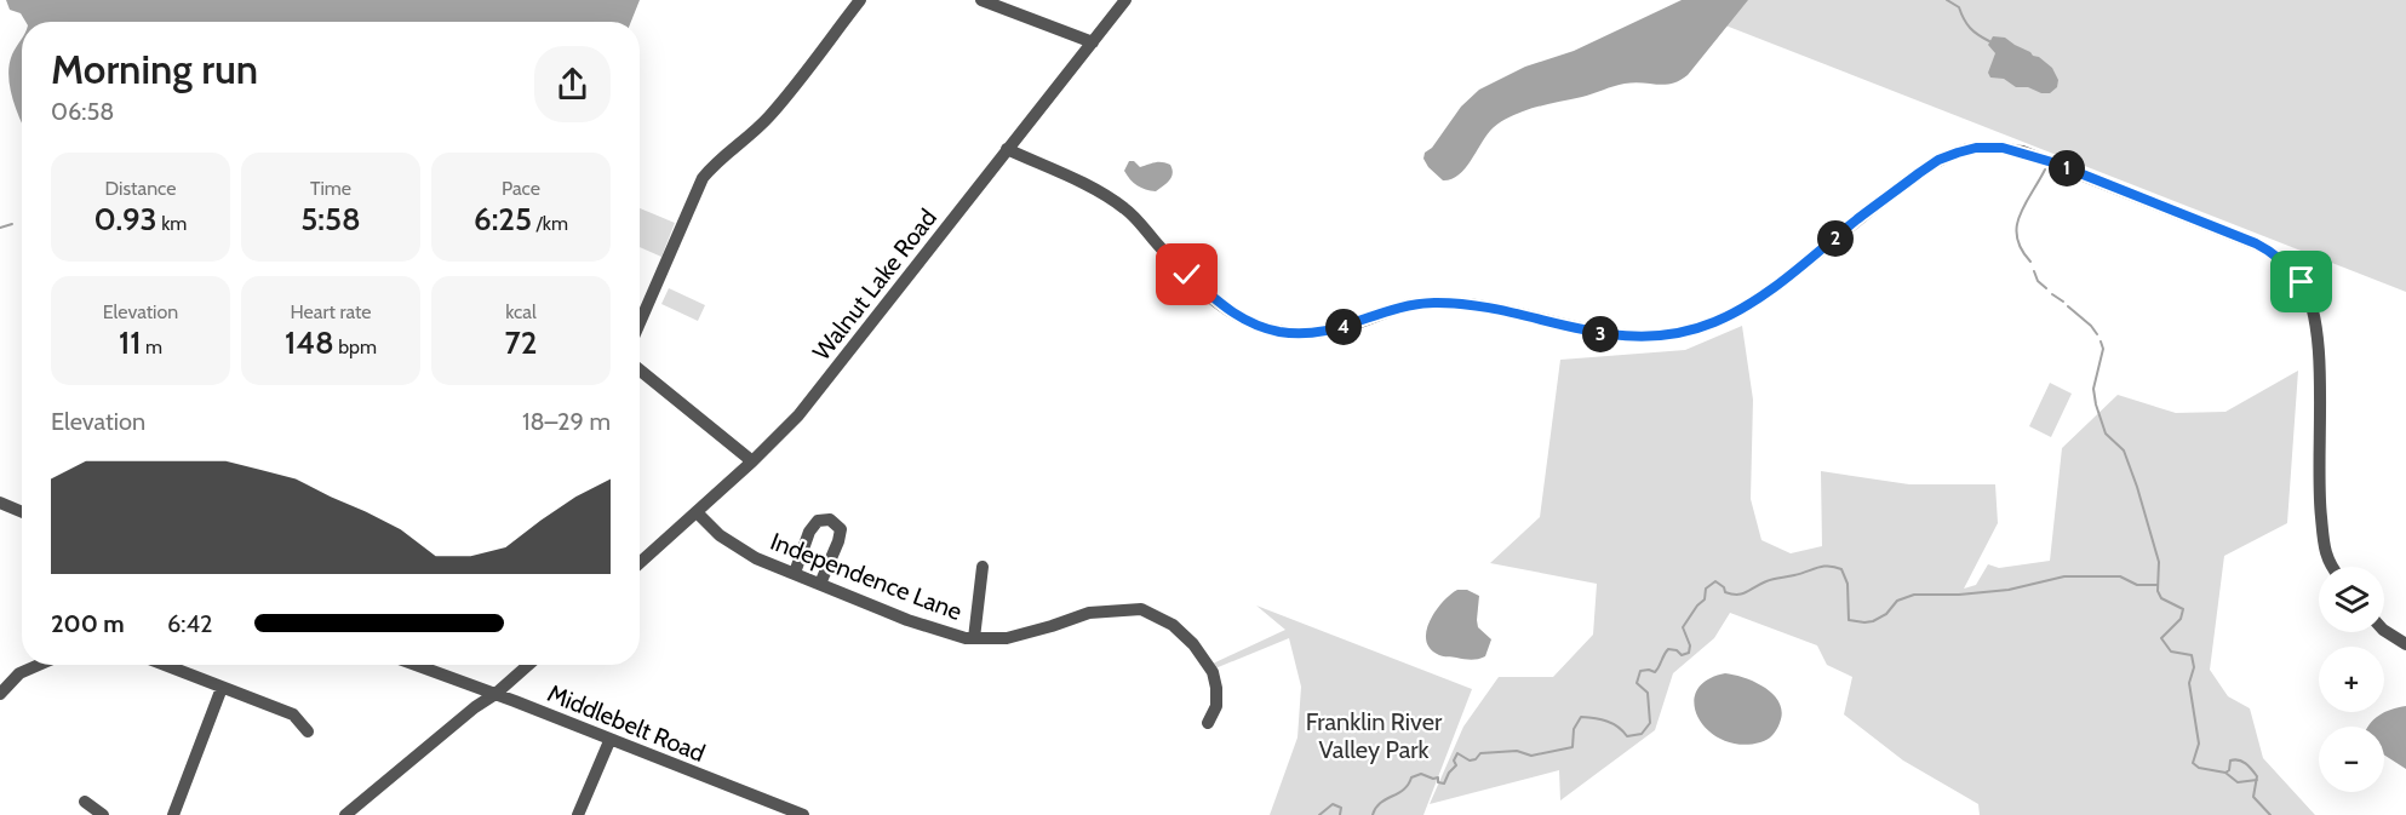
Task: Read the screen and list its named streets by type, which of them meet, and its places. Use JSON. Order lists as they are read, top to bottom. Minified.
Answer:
{"streets":{"street":["Walnut Lake Road","Independence Lane","Middlebelt Road"]},"crossings":[["Walnut Lake Road","Independence Lane"]],"parks":["Franklin River Valley Park"],"page":{"heading":["Morning run","06:58"],"stats":[["Distance","0.93 km"],["Time","5:58"],["Pace","6:25 /km"],["Elevation","11 m"],["Heart rate","148 bpm"],["kcal","72"]],"pins":["1","2","4","3"],"chart":["Elevation","18–29 m"],"map_buttons":["+","−"],"list":[{"name":"200 m","note":"6:42"}]}}
